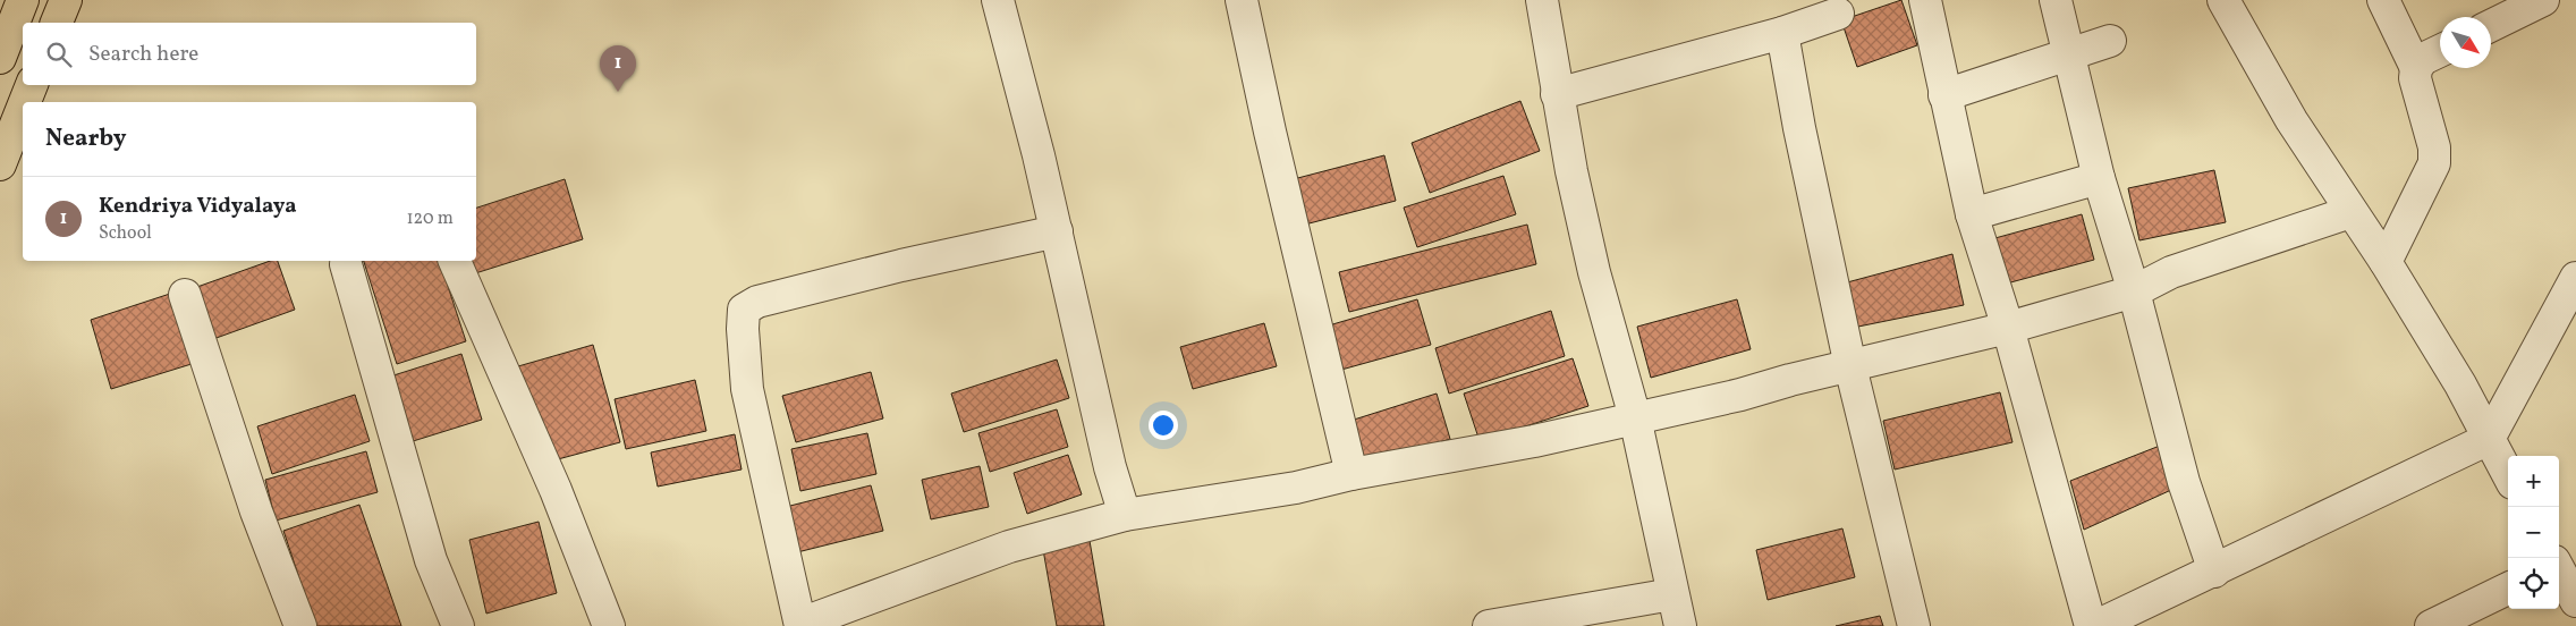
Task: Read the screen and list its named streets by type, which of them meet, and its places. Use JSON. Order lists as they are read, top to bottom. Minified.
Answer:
{"north":"bottom right","page":{"search":"Search here","pins":"1","heading":"Nearby","list":[{"mark":"1","name":"Kendriya Vidyalaya","note":"School","value":"120 m"}],"map_buttons":["+","−"]}}
